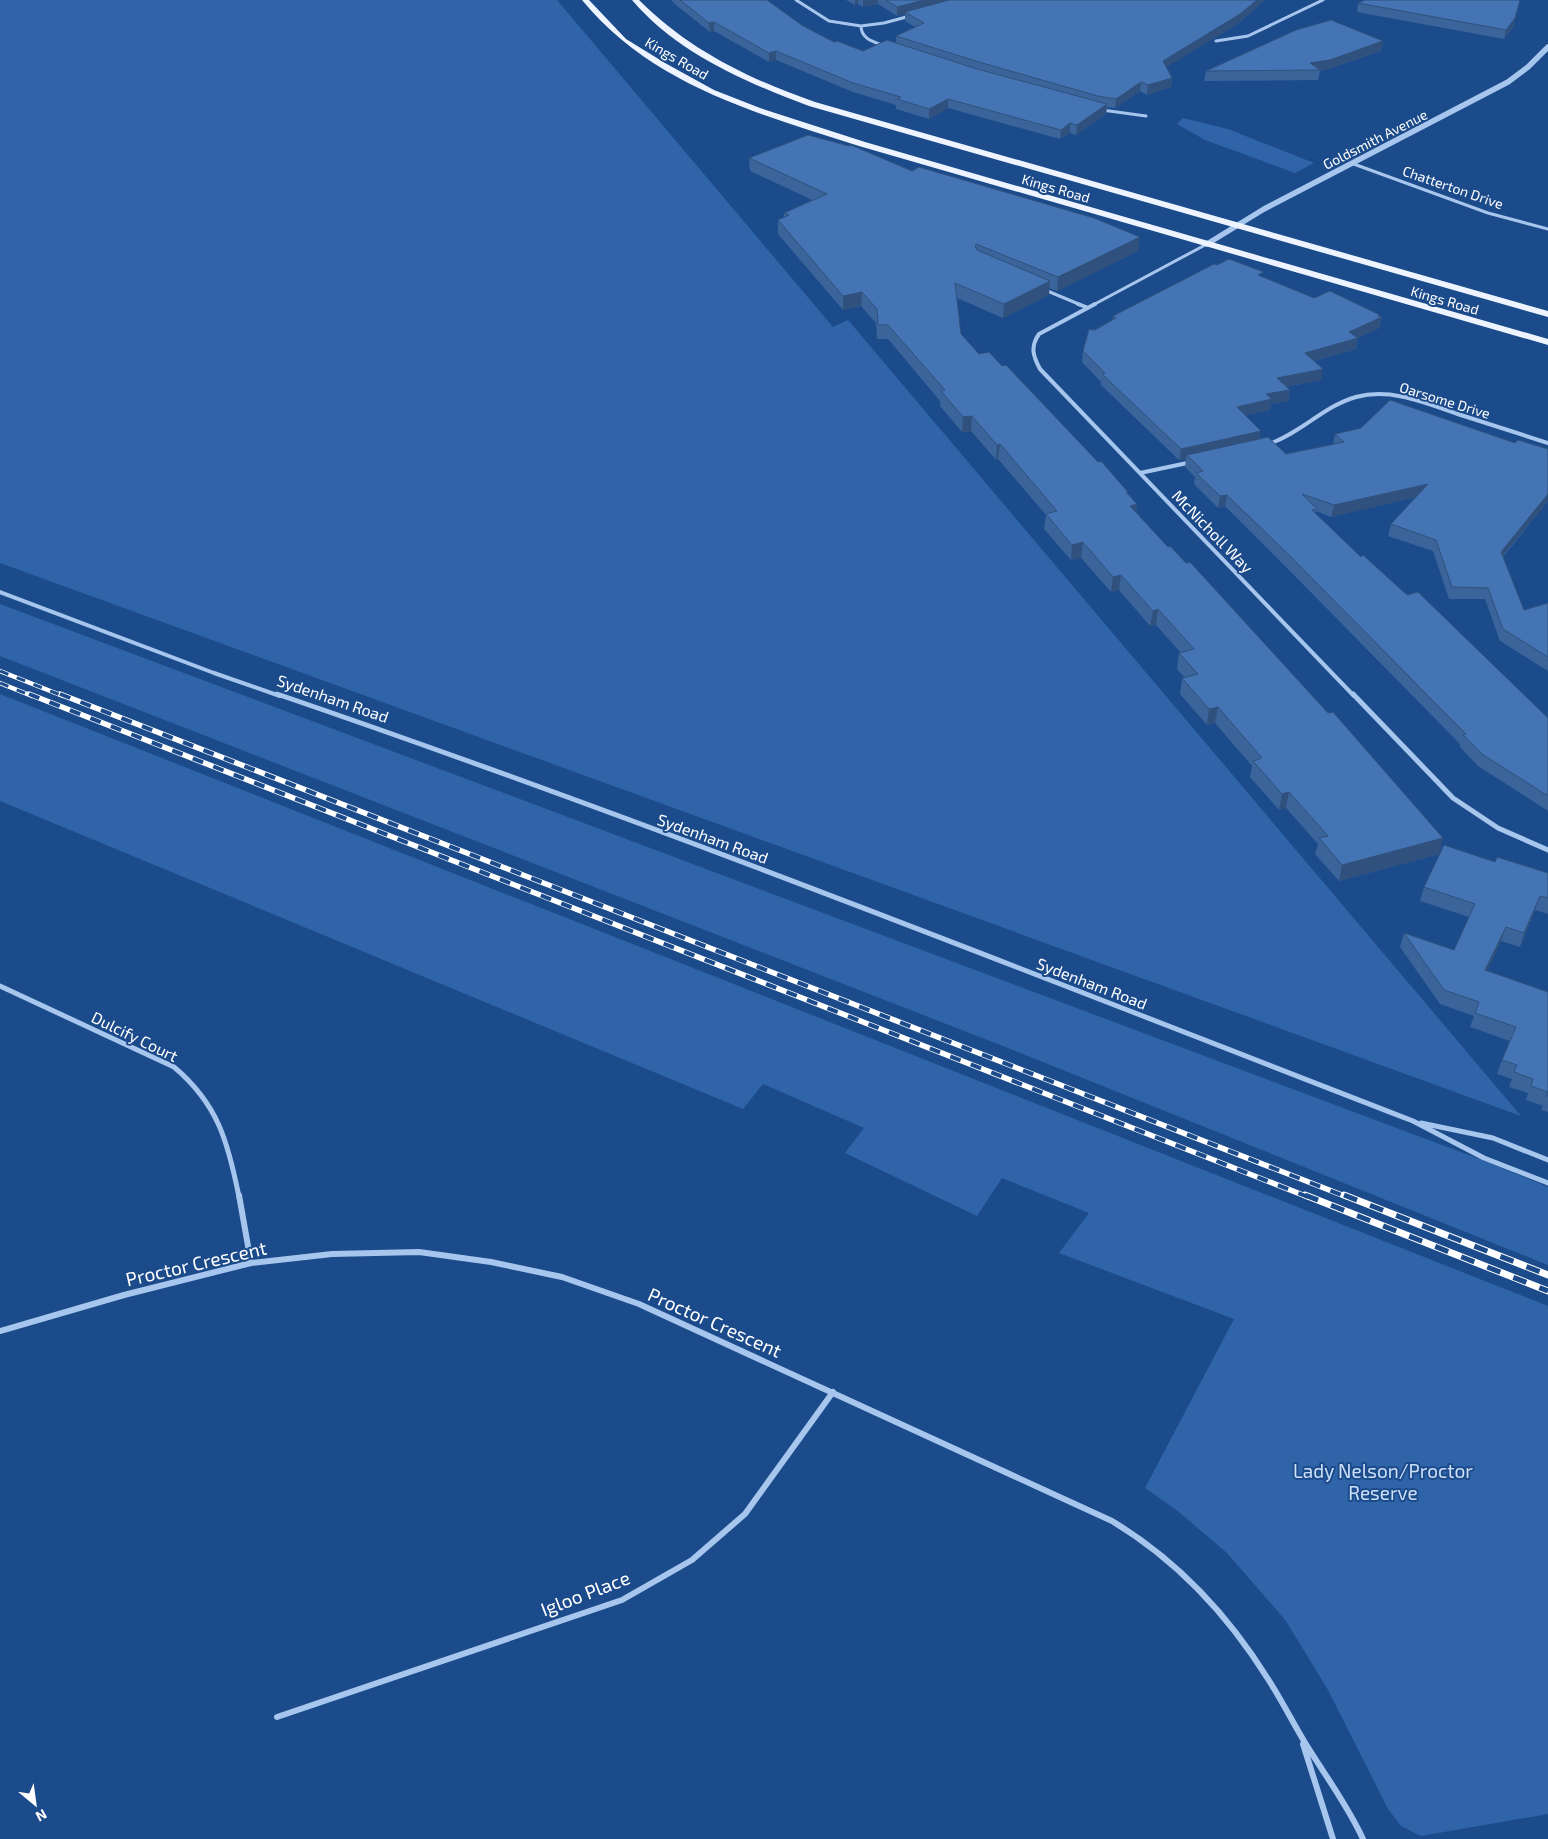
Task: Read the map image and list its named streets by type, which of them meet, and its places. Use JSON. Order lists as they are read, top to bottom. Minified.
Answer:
{"streets":{"main road":["Kings Road"],"street":["Goldsmith Avenue","Chatterton Drive","Oarsome Drive","McNicholl Way","Sydenham Road","Dulcify Court","Proctor Crescent","Igloo Place"]},"crossings":[["Kings Road","Goldsmith Avenue"],["Kings Road","McNicholl Way"],["Goldsmith Avenue","Chatterton Drive"],["Goldsmith Avenue","McNicholl Way"],["Dulcify Court","Proctor Crescent"],["Proctor Crescent","Igloo Place"]],"parks":["Lady Nelson/Proctor Reserve"],"north":"bottom right"}
